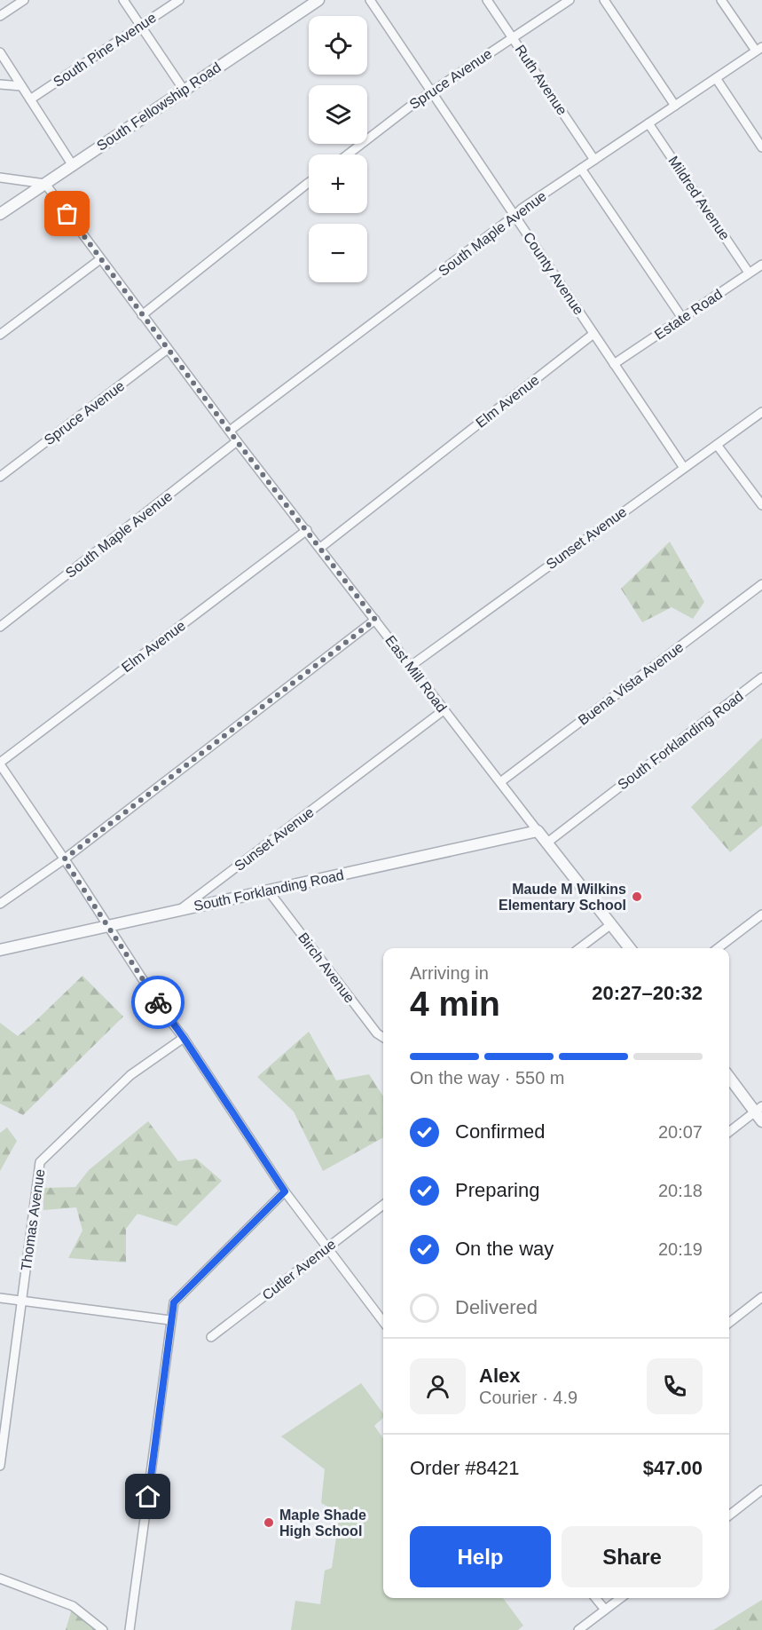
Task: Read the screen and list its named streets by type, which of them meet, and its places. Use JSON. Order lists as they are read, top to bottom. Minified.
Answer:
{"streets":{"street":["South Pine Avenue","Spruce Avenue","Ruth Avenue","South Fellowship Road","Mildred Avenue","South Maple Avenue","County Avenue","Estate Road","Elm Avenue","Sunset Avenue","East Mill Road","Buena Vista Avenue","South Forklanding Road","Birch Avenue","Thomas Avenue","Cutler Avenue"]},"crossings":[["Spruce Avenue","Ruth Avenue"],["Spruce Avenue","County Avenue"],["Spruce Avenue","East Mill Road"],["Ruth Avenue","South Maple Avenue"],["South Fellowship Road","East Mill Road"],["Mildred Avenue","South Maple Avenue"],["Mildred Avenue","Estate Road"],["South Maple Avenue","County Avenue"],["South Maple Avenue","East Mill Road"],["County Avenue","Estate Road"],["County Avenue","Elm Avenue"],["County Avenue","Sunset Avenue"],["Elm Avenue","East Mill Road"],["Sunset Avenue","East Mill Road"],["Sunset Avenue","South Forklanding Road"],["East Mill Road","Buena Vista Avenue"],["East Mill Road","South Forklanding Road"],["South Forklanding Road","Birch Avenue"]],"places":["Maude M Wilkins Elementary School","Maple Shade High School"],"page":{"map_buttons":["+","−"],"heading":["4 min","Arriving in","20:27–20:32"],"panel":["Alex","Courier · 4.9","Order #8421","$47.00"],"bar":"On the way · 550 m","list":[["Confirmed","20:07"],["Preparing","20:18"],["On the way","20:19"],"Delivered"],"buttons":["Help","Share"]}}
